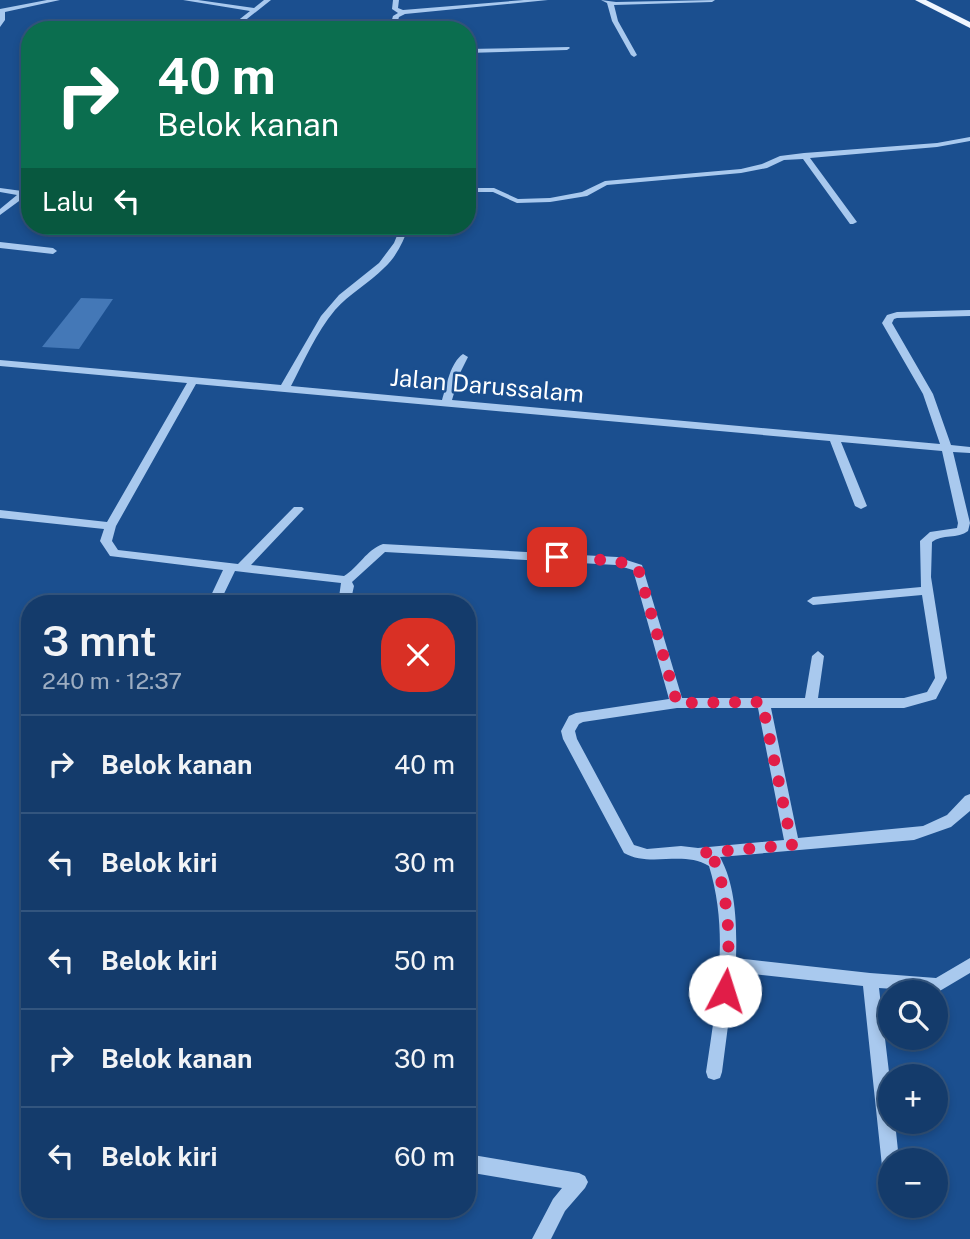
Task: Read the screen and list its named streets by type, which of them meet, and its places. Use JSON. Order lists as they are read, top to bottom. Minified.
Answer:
{"streets":{"street":["Jalan Darussalam"]},"page":{"turn":["40 m","Belok kanan"],"then":"Lalu","heading":["3 mnt","240 m · 12:37"],"list":[{"name":"Belok kanan","value":"40 m"},{"name":"Belok kiri","value":"30 m"},{"name":"Belok kiri","value":"50 m"},{"name":"Belok kanan","value":"30 m"},{"name":"Belok kiri","value":"60 m"}],"map_buttons":["+","−"]}}
